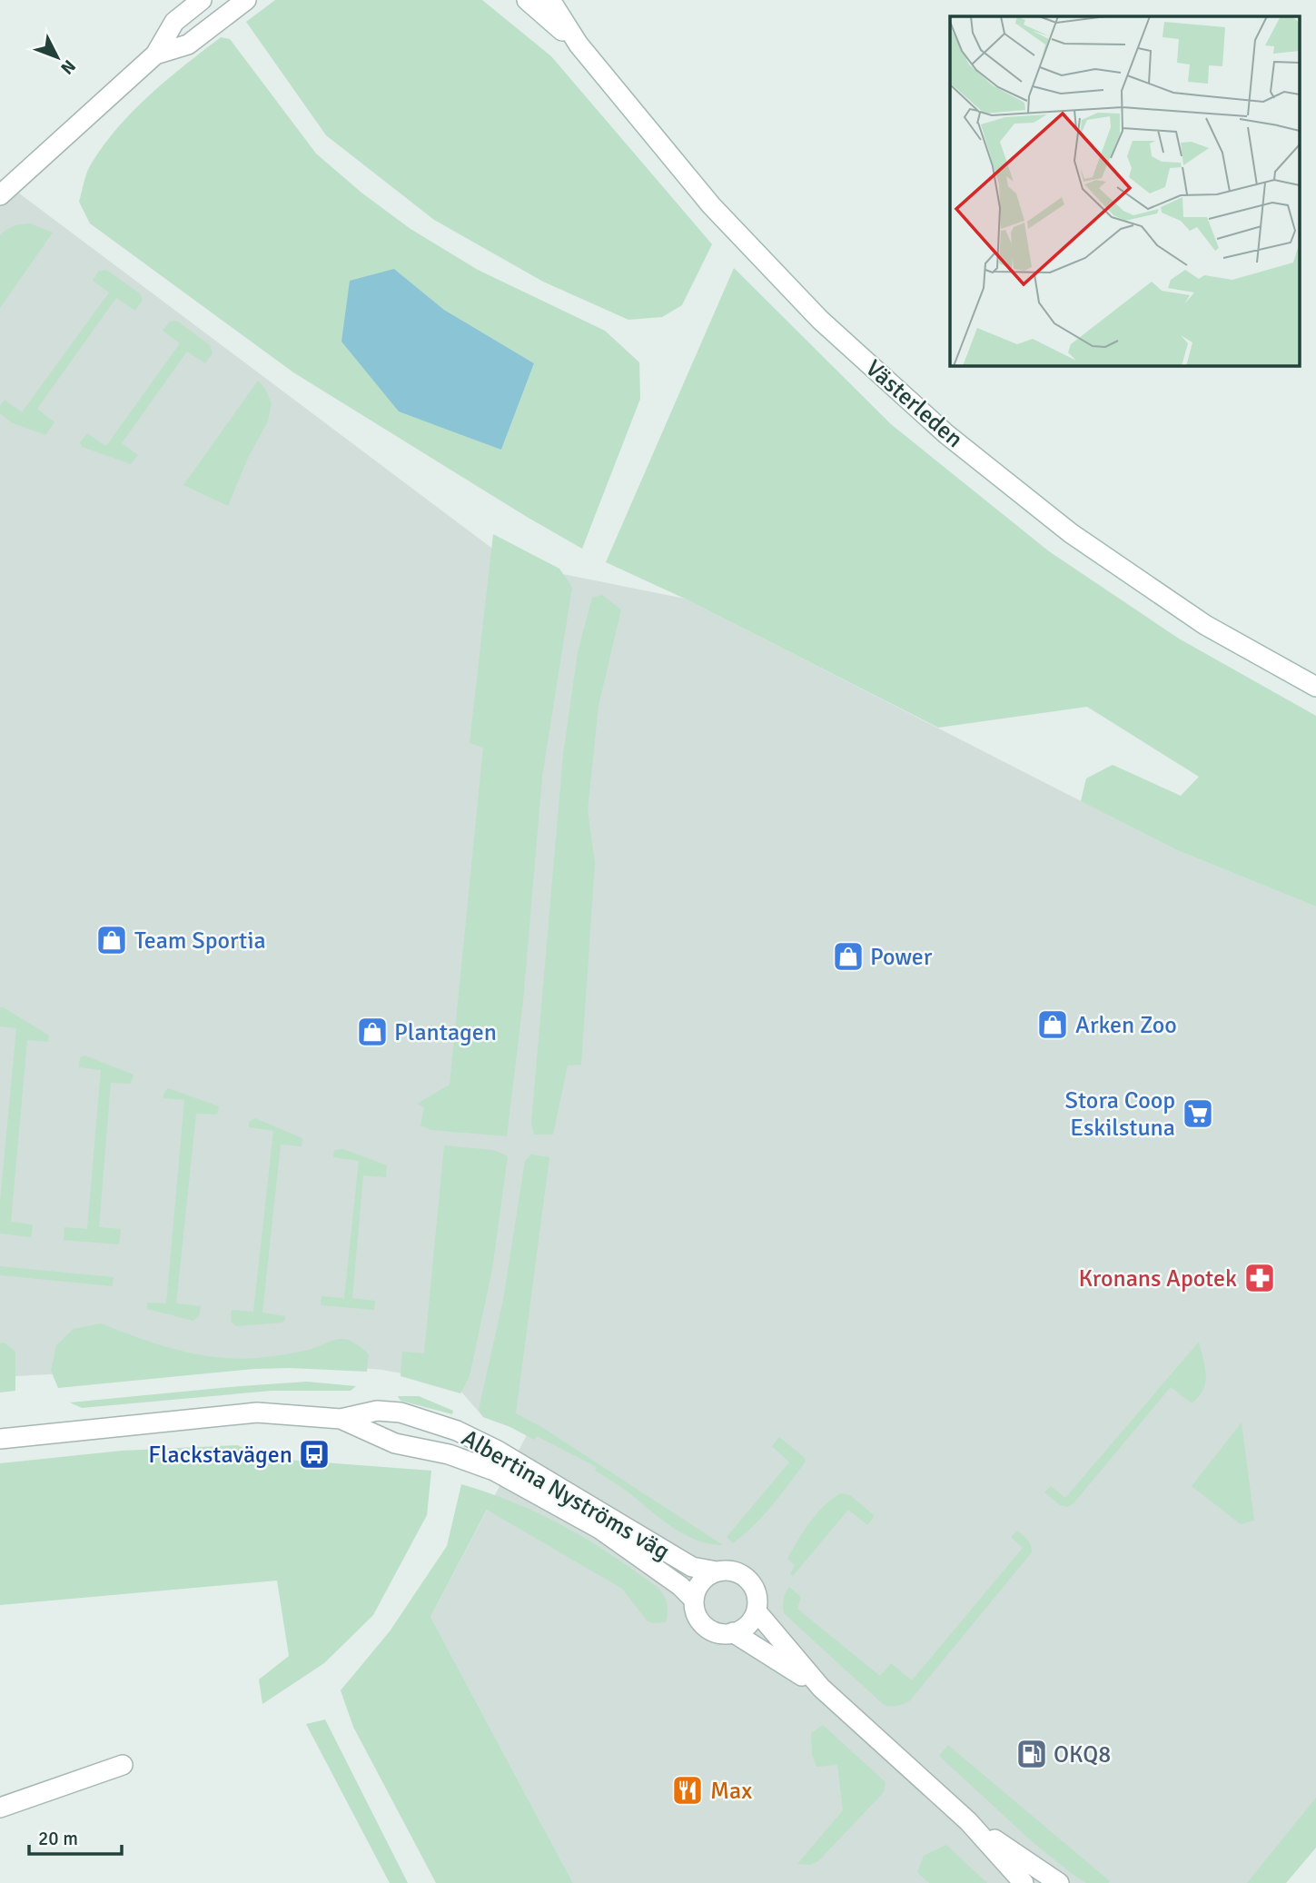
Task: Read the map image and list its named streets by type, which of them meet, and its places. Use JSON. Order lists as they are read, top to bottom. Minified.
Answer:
{"streets":{"street":["Västerleden","Albertina Nyströms väg"]},"places":{"shop":["Team Sportia","Power","Arken Zoo","Plantagen"],"supermarket":["Stora Coop Eskilstuna"],"pharmacy":["Kronans Apotek"],"bus stop":["Flackstavägen"],"fuel station":["OKQ8"],"restaurant":["Max"]},"scale_bar":"20 m","north":"bottom right"}
